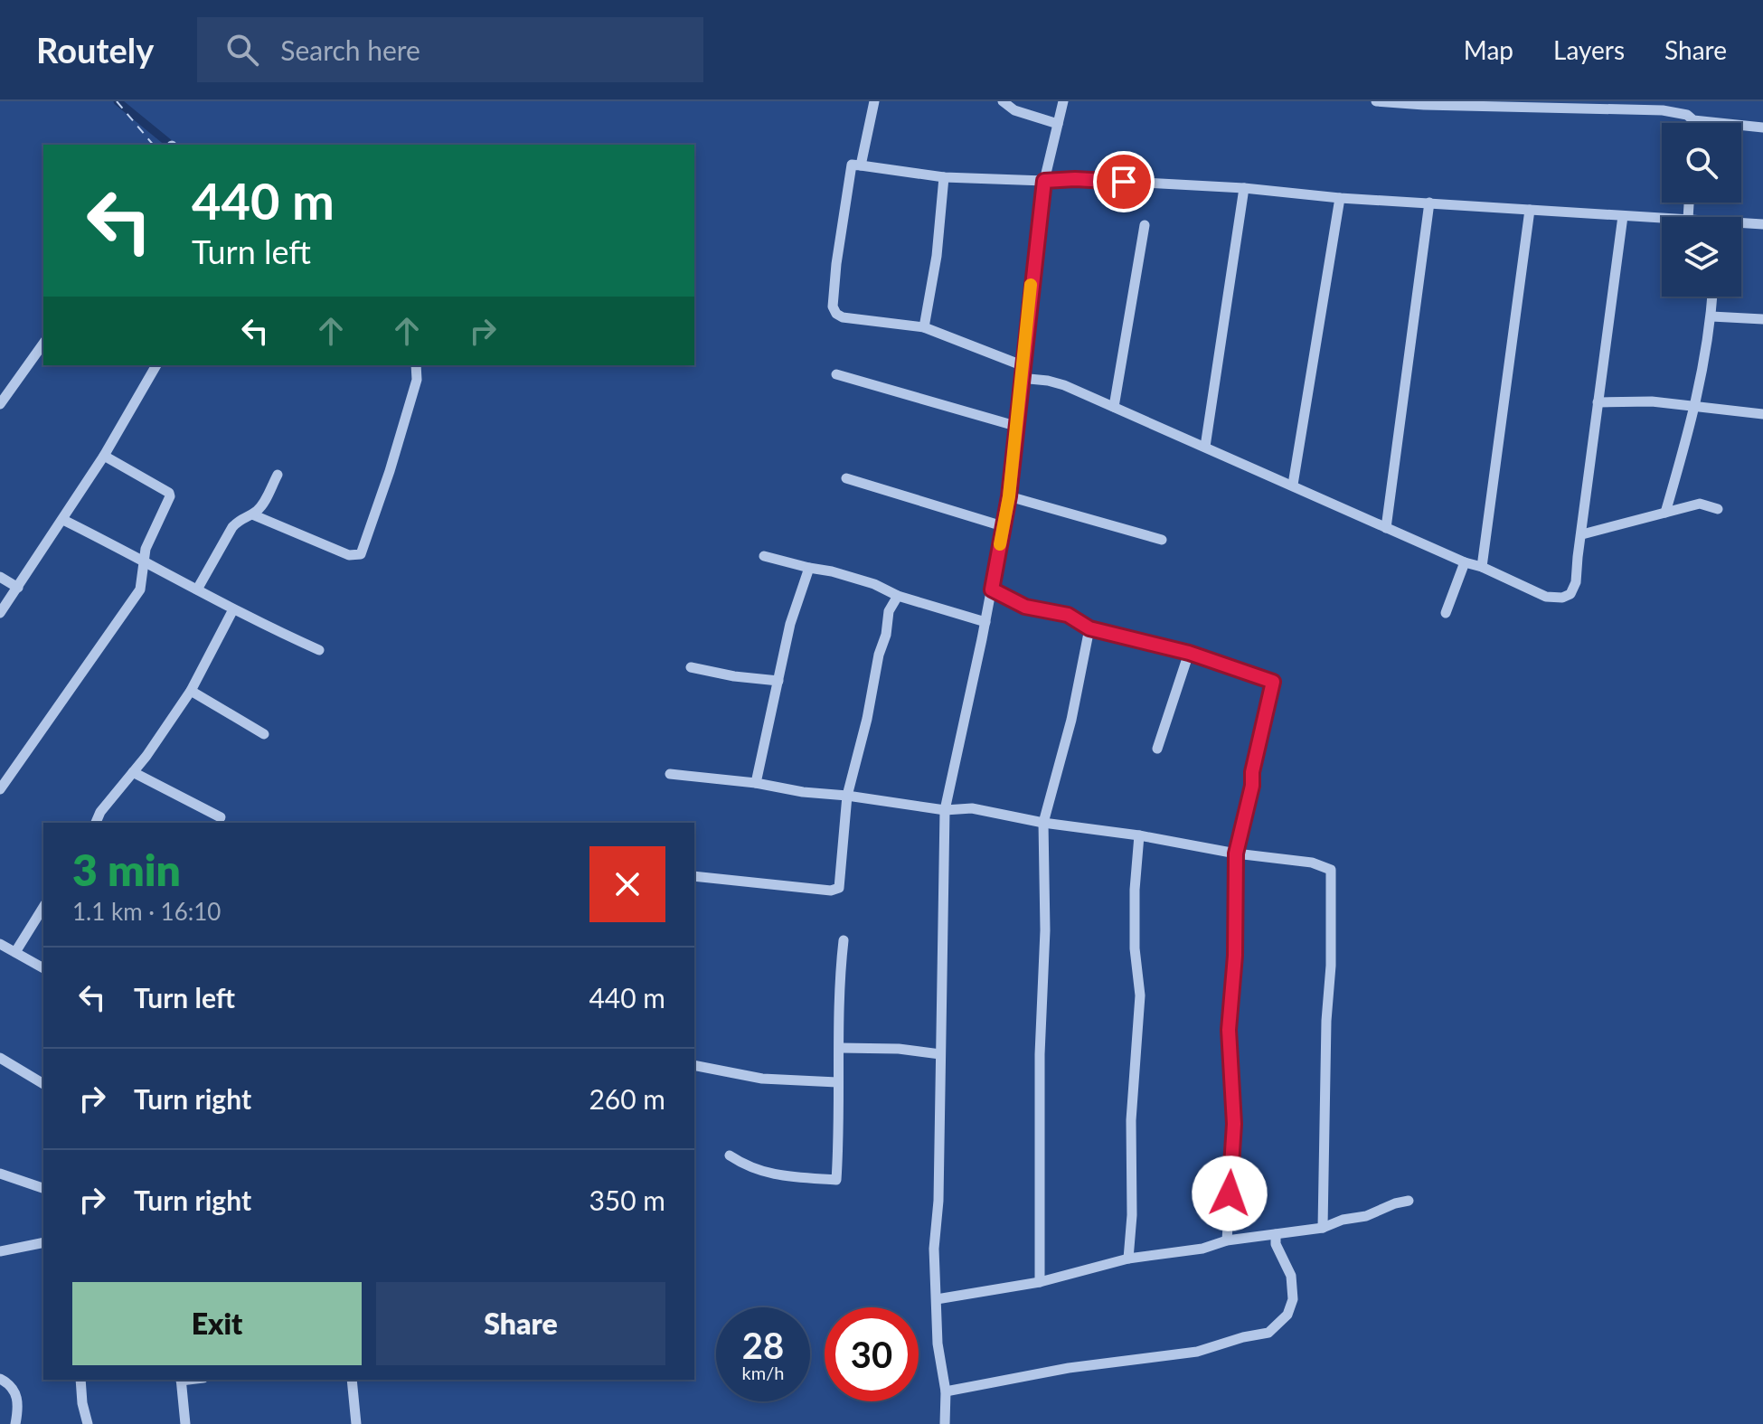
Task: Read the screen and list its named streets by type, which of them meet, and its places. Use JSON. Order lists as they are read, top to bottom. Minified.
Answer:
{"page":{"header":"Routely","search":"Search here","nav":["Map","Layers","Share"],"turn":["440 m","Turn left"],"heading":["3 min","1.1 km · 16:10"],"list":[{"name":"Turn left","value":"440 m"},{"name":"Turn right","value":"260 m"},{"name":"Turn right","value":"350 m"}],"buttons":["Exit","Share"],"speed":"28 km/h","limit":"30"}}
